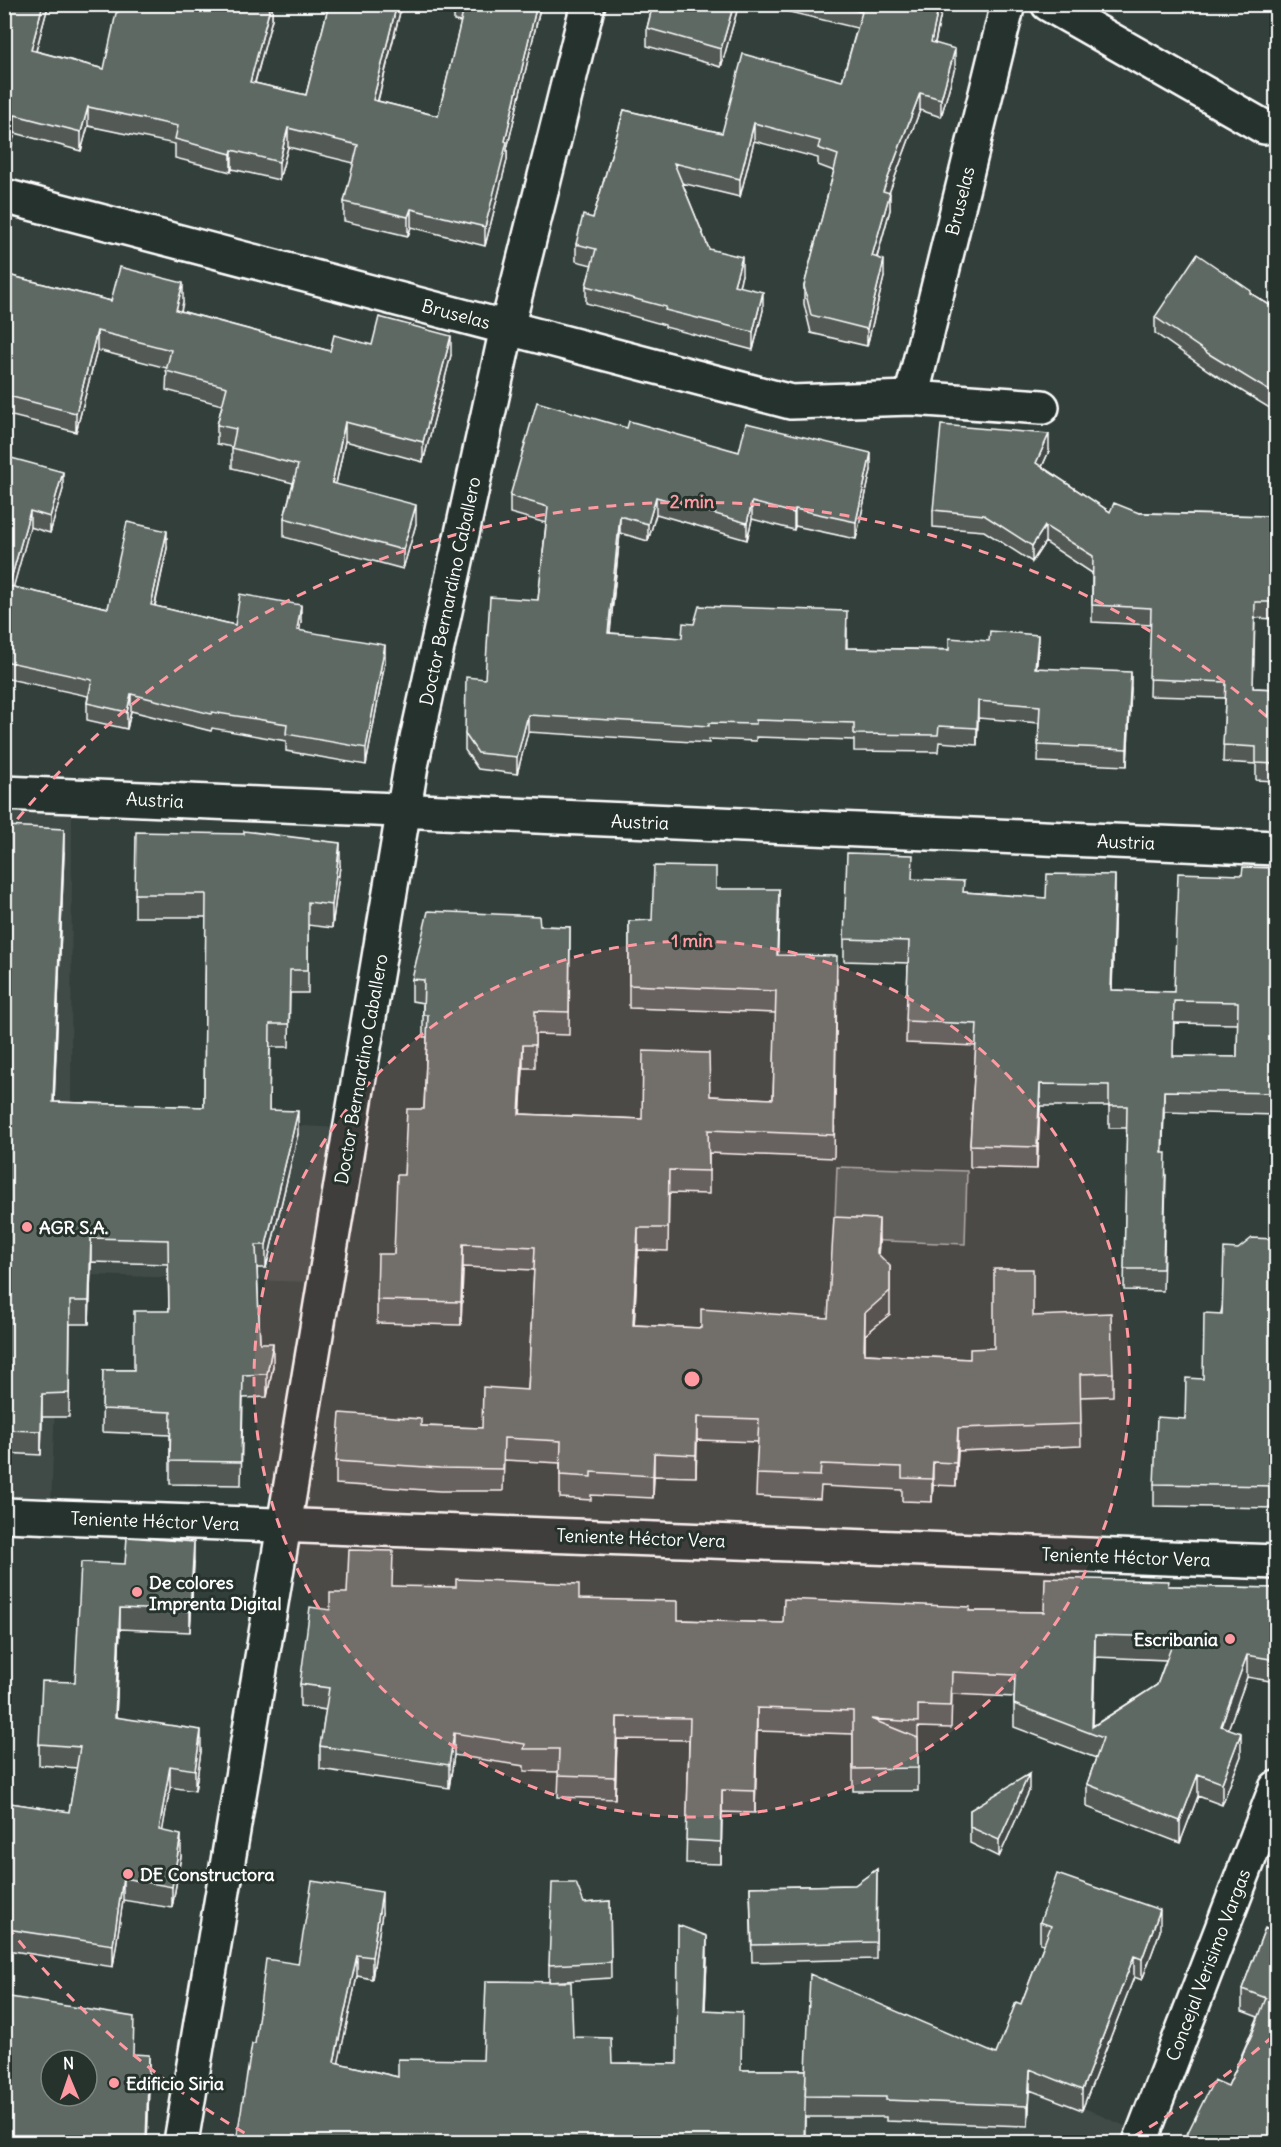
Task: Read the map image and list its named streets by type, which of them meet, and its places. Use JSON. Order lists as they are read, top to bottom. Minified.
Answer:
{"streets":{"street":["Bruselas","Doctor Bernardino Caballero","Austria","Teniente Héctor Vera","Concejal Verisimo Vargas"]},"crossings":[["Bruselas","Doctor Bernardino Caballero"],["Doctor Bernardino Caballero","Austria"],["Doctor Bernardino Caballero","Teniente Héctor Vera"]],"places":["AGR S.A.","De colores Imprenta Digital","Escribania","DE Constructora","Edificio Siria"],"north":"top","rings":["2 min","1 min"]}
